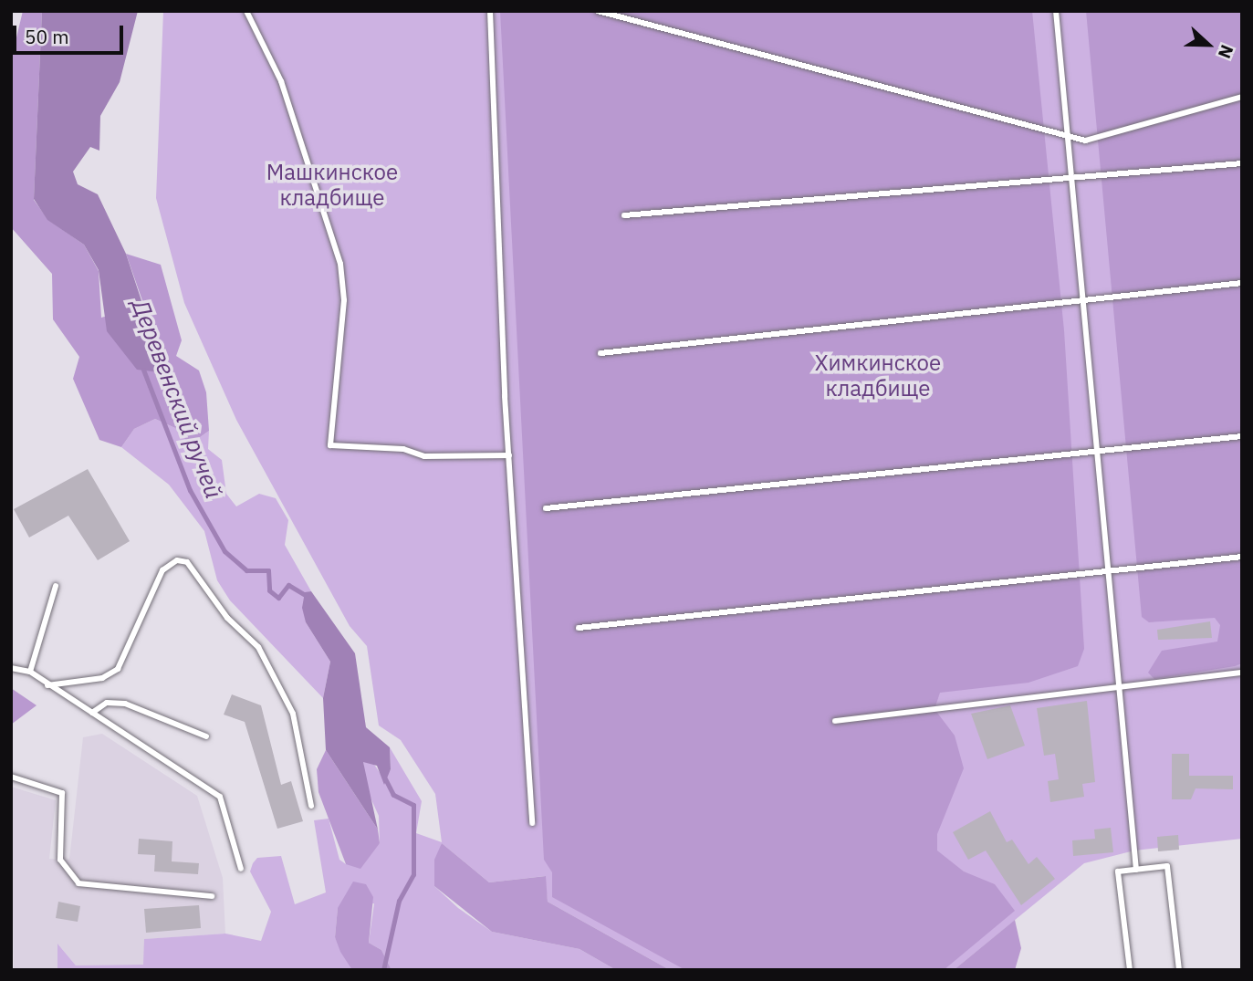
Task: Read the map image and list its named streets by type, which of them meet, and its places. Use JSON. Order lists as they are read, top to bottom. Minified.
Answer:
{"water":["Деревенский ручей"],"parks":["Машкинское кладбище","Химкинское кладбище"],"scale_bar":"50 m","north":"right"}
